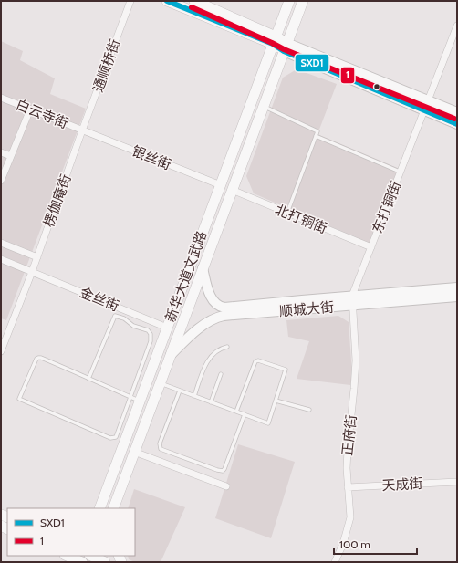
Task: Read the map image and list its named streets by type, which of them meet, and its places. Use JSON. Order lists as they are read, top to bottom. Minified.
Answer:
{"streets":{"main road":["新华大道文武路","顺城大街"],"street":["通顺桥街","白云寺街","银丝街","楞伽庵街","东打铜街","北打铜街","金丝街","正府街","天成街"]},"crossings":[["通顺桥街","白云寺街"],["通顺桥街","银丝街"],["通顺桥街","楞伽庵街"],["白云寺街","银丝街"],["白云寺街","楞伽庵街"],["银丝街","楞伽庵街"],["银丝街","新华大道文武路"],["楞伽庵街","金丝街"],["东打铜街","北打铜街"],["东打铜街","顺城大街"],["东打铜街","正府街"],["北打铜街","新华大道文武路"],["新华大道文武路","金丝街"],["新华大道文武路","顺城大街"],["顺城大街","正府街"],["正府街","天成街"]],"lines":["transit line SXD1","transit line 1"],"legend":["SXD1","1"],"scale_bar":"100 m"}
